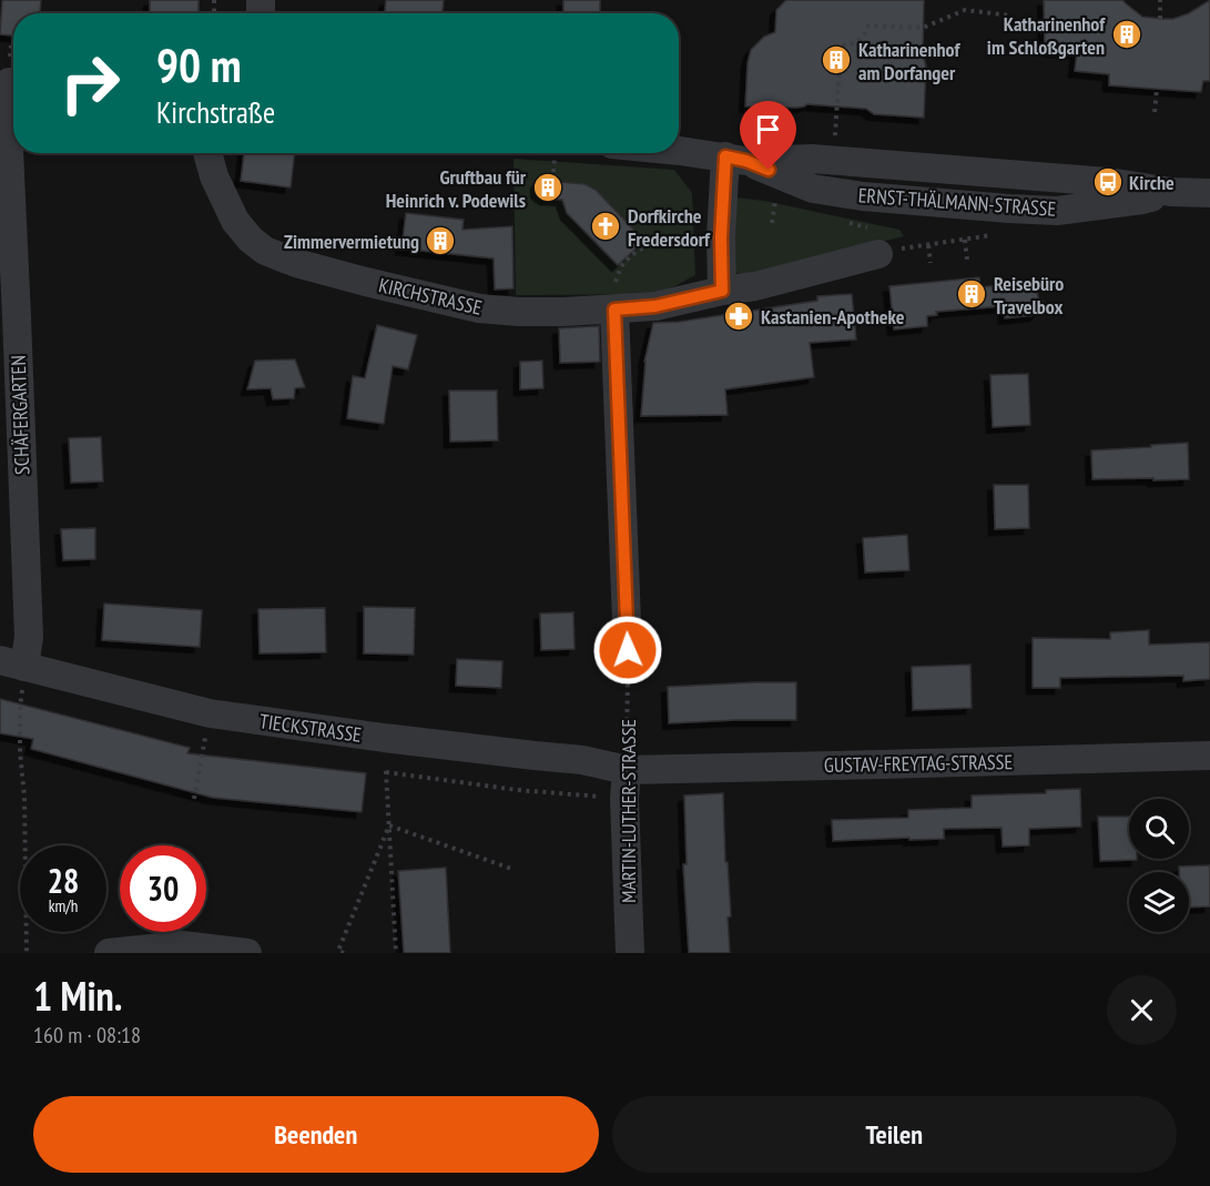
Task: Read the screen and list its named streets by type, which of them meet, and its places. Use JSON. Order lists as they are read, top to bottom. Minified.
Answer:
{"streets":{"street":["ERNST-THÄLMANN-STRASSE","KIRCHSTRASSE","SCHÄFERGARTEN","TIECKSTRASSE","GUSTAV-FREYTAG-STRASSE","MARTIN-LUTHER-STRASSE"]},"crossings":[["SCHÄFERGARTEN","TIECKSTRASSE"],["TIECKSTRASSE","GUSTAV-FREYTAG-STRASSE"],["TIECKSTRASSE","MARTIN-LUTHER-STRASSE"],["GUSTAV-FREYTAG-STRASSE","MARTIN-LUTHER-STRASSE"]],"places":{"building":["Katharinenhof im Schloßgarten","Katharinenhof am Dorfanger","Gruftbau für Heinrich v. Podewils","Zimmervermietung","Reisebüro Travelbox"],"bus stop":["Kirche"],"church":["Dorfkirche Fredersdorf"],"pharmacy":["Kastanien-Apotheke"]},"page":{"turn":["90 m","Kirchstraße"],"speed":"28 km/h","limit":"30","heading":["1 Min.","160 m · 08:18"],"buttons":["Beenden","Teilen"]}}
